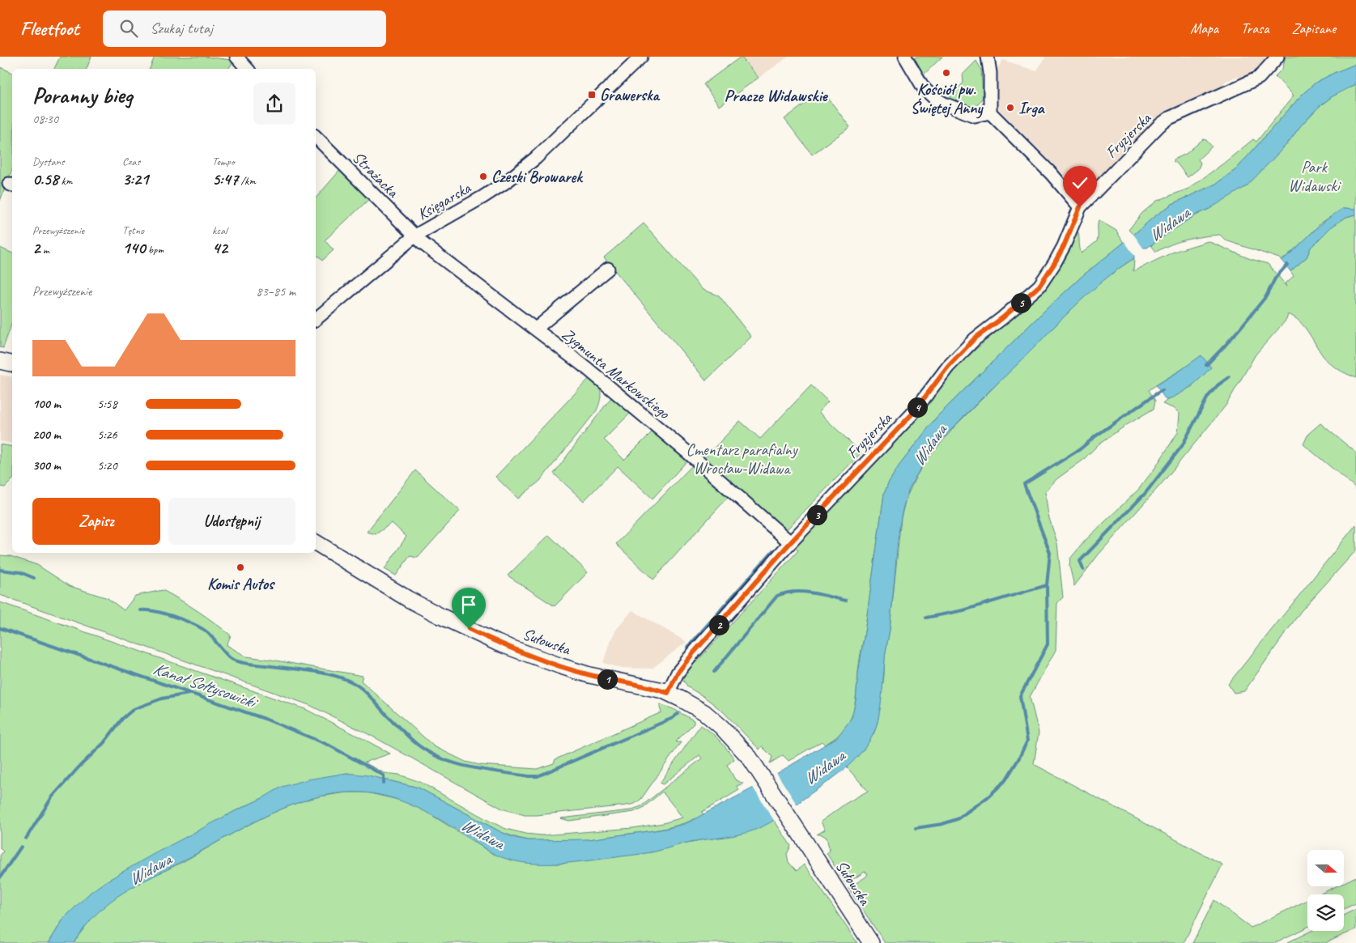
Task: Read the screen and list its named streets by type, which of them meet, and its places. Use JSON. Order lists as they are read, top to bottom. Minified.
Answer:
{"streets":{"main road":["Sułowska"],"street":["Fryzjerska","Strażacka","Księgarska","Zygmunta Markowskiego"]},"crossings":[["Fryzjerska","Zygmunta Markowskiego"],["Fryzjerska","Sułowska"],["Strażacka","Księgarska"],["Strażacka","Zygmunta Markowskiego"],["Księgarska","Zygmunta Markowskiego"]],"districts":["Pracze Widawskie"],"water":["Widawa","Kanał Sołtysowicki"],"parks":["Park Widawski","Cmentarz parafialny Wrocław-Widawa"],"places":{"other":["Kościół pw. Świętej Anny","Irga","Czeski Browarek","Komis Autos"],"transit":["Grawerska"]},"north":"right","page":{"header":"Fleetfoot","search":"Szukaj tutaj","nav":["Mapa","Trasa","Zapisane"],"heading":["Poranny bieg","08:30"],"stats":[["Dystans","0.58 km"],["Czas","3:21"],["Tempo","5:47 /km"],["Przewyższenie","2 m"],["Tętno","140 bpm"],["kcal","42"]],"chart":["Przewyższenie","83–85 m"],"pins":["5","4","3","2","1"],"list":[{"name":"100 m","note":"5:58"},{"name":"200 m","note":"5:26"},{"name":"300 m","note":"5:20"}],"buttons":["Zapisz","Udostępnij"]}}
